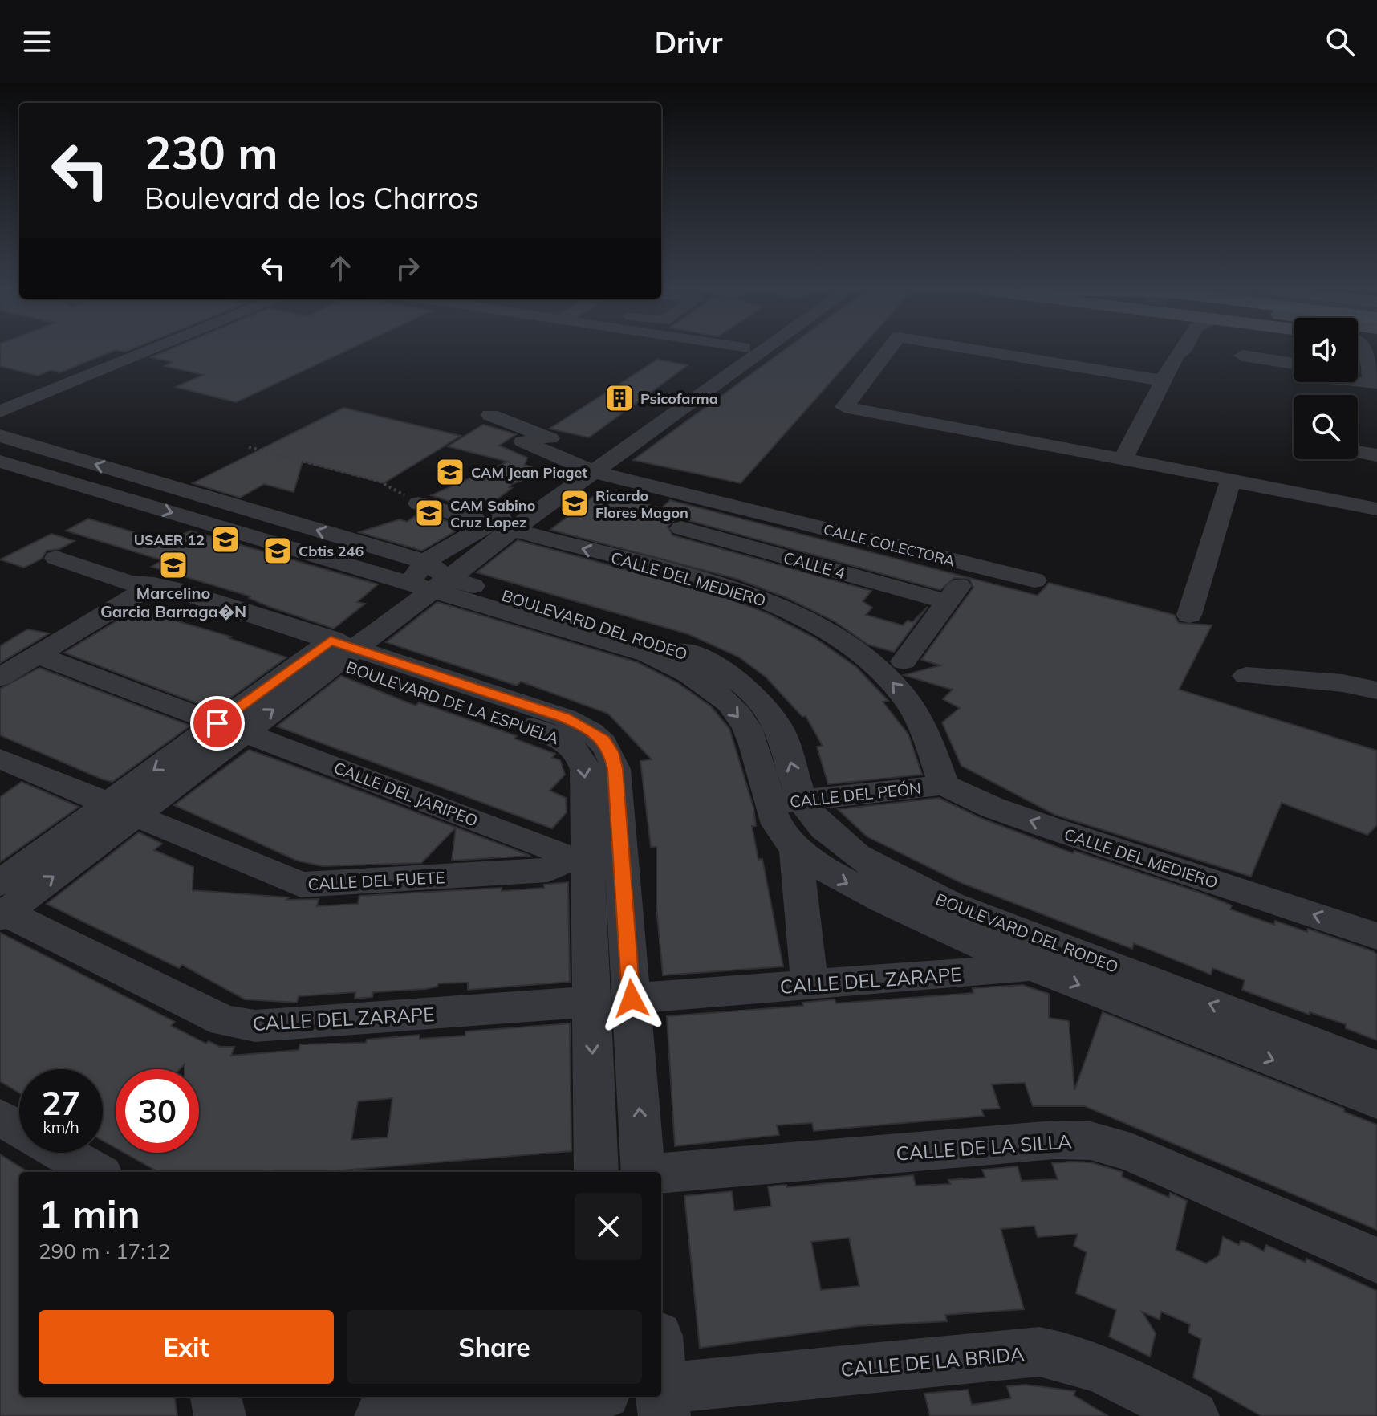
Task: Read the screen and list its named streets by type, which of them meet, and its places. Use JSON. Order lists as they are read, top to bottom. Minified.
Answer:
{"streets":{"street":["CALLE COLECTORA","CALLE 4","CALLE DEL MEDIERO","BOULEVARD DEL RODEO","BOULEVARD DE LA ESPUELA","CALLE DEL JARIPEO","CALLE DEL PEÓN","CALLE DEL FUETE","CALLE DEL ZARAPE","CALLE DE LA SILLA","CALLE DE LA BRIDA"]},"crossings":[["CALLE DEL MEDIERO","CALLE DEL PEÓN"],["BOULEVARD DEL RODEO","CALLE DEL PEÓN"],["BOULEVARD DEL RODEO","CALLE DEL ZARAPE"],["BOULEVARD DE LA ESPUELA","CALLE DEL JARIPEO"],["BOULEVARD DE LA ESPUELA","CALLE DEL FUETE"],["BOULEVARD DE LA ESPUELA","CALLE DEL ZARAPE"],["CALLE DEL JARIPEO","CALLE DEL FUETE"]],"one_way":["CALLE DEL MEDIERO"],"places":{"building":["Psicofarma"],"school or university":["CAM Jean Piaget","Ricardo Flores Magon","CAM Sabino Cruz Lopez","USAER 12","Cbtis 246","Marcelino Garcia Barraga�N"]},"page":{"header":"Drivr","turn":["230 m","Boulevard de los Charros"],"speed":"27 km/h","limit":"30","heading":["1 min","290 m · 17:12"],"buttons":["Exit","Share"]}}
